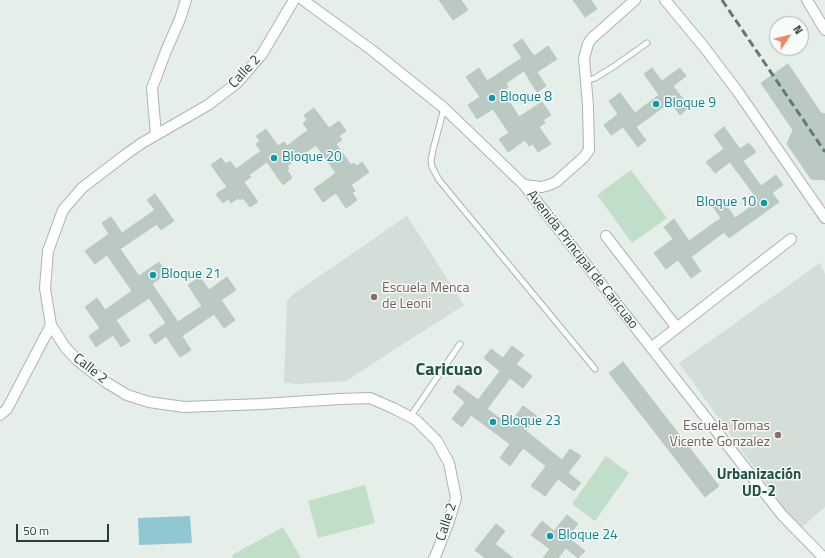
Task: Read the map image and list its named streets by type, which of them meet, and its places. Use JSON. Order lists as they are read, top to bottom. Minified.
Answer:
{"streets":{"street":["Calle 2","Avenida Principal de Caricuao"]},"districts":["Caricuao","Urbanización UD-2"],"places":["Bloque 8","Bloque 9","Bloque 20","Bloque 10","Bloque 21","Escuela Menca de Leoni","Bloque 23","Escuela Tomas Vicente Gonzalez","Bloque 24"],"scale_bar":"50 m","north":"top right"}
